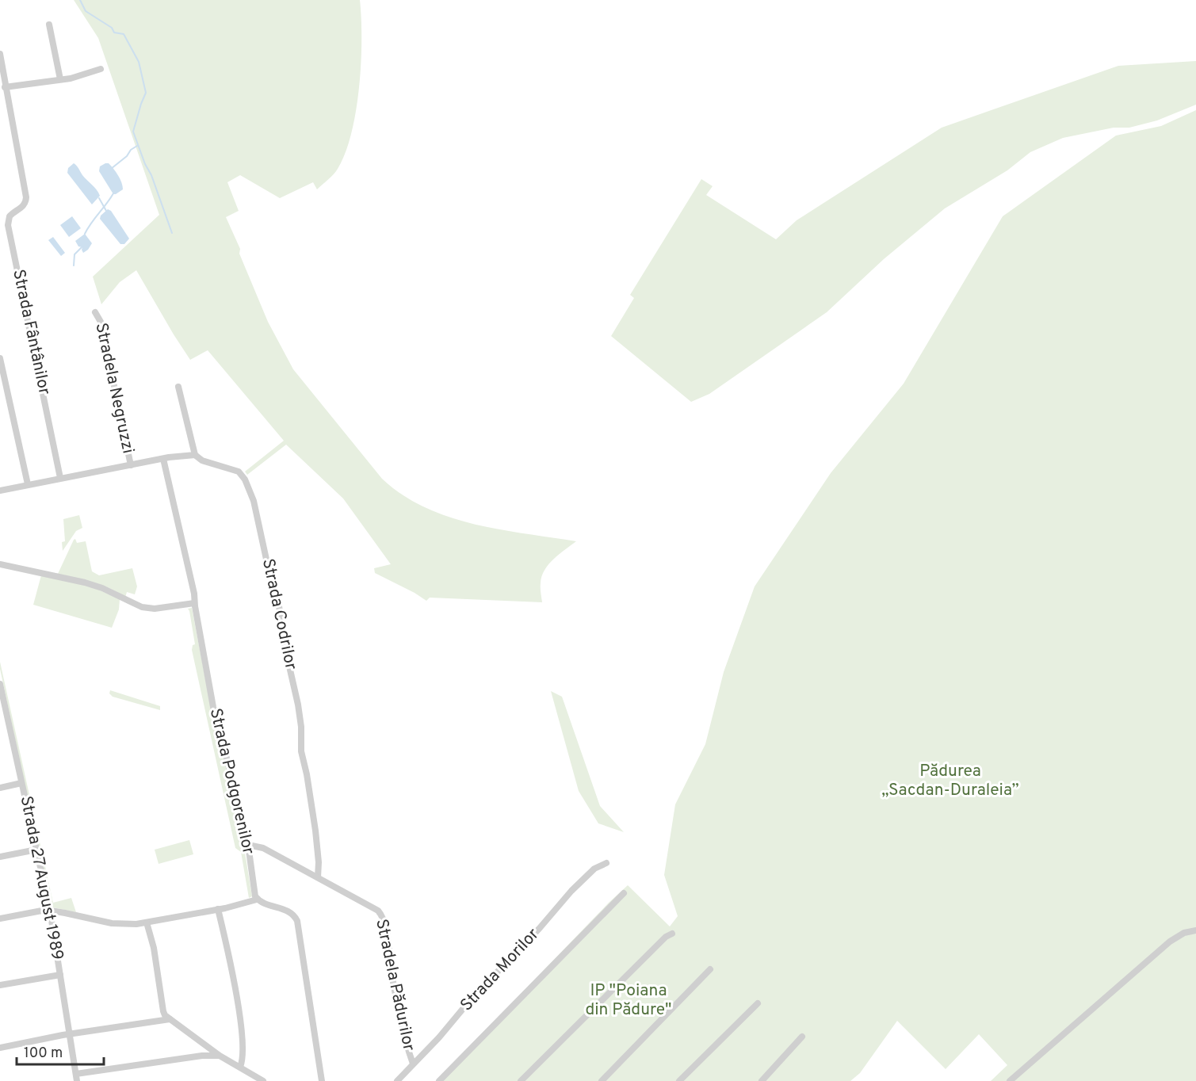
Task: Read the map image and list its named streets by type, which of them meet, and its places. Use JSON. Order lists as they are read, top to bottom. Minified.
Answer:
{"streets":{"street":["Strada Fântânilor","Stradela Negruzzi","Strada Codrilor","Strada Podgorenilor","Strada 27 August 1989","Strada Morilor","Stradela Pădurilor"]},"crossings":[["Strada Codrilor","Stradela Pădurilor"],["Strada Podgorenilor","Stradela Pădurilor"],["Strada Morilor","Stradela Pădurilor"]],"parks":["Pădurea „Sacdan-Duraleia”","IP \"Poiana din Pădure\""],"scale_bar":"100 m"}
